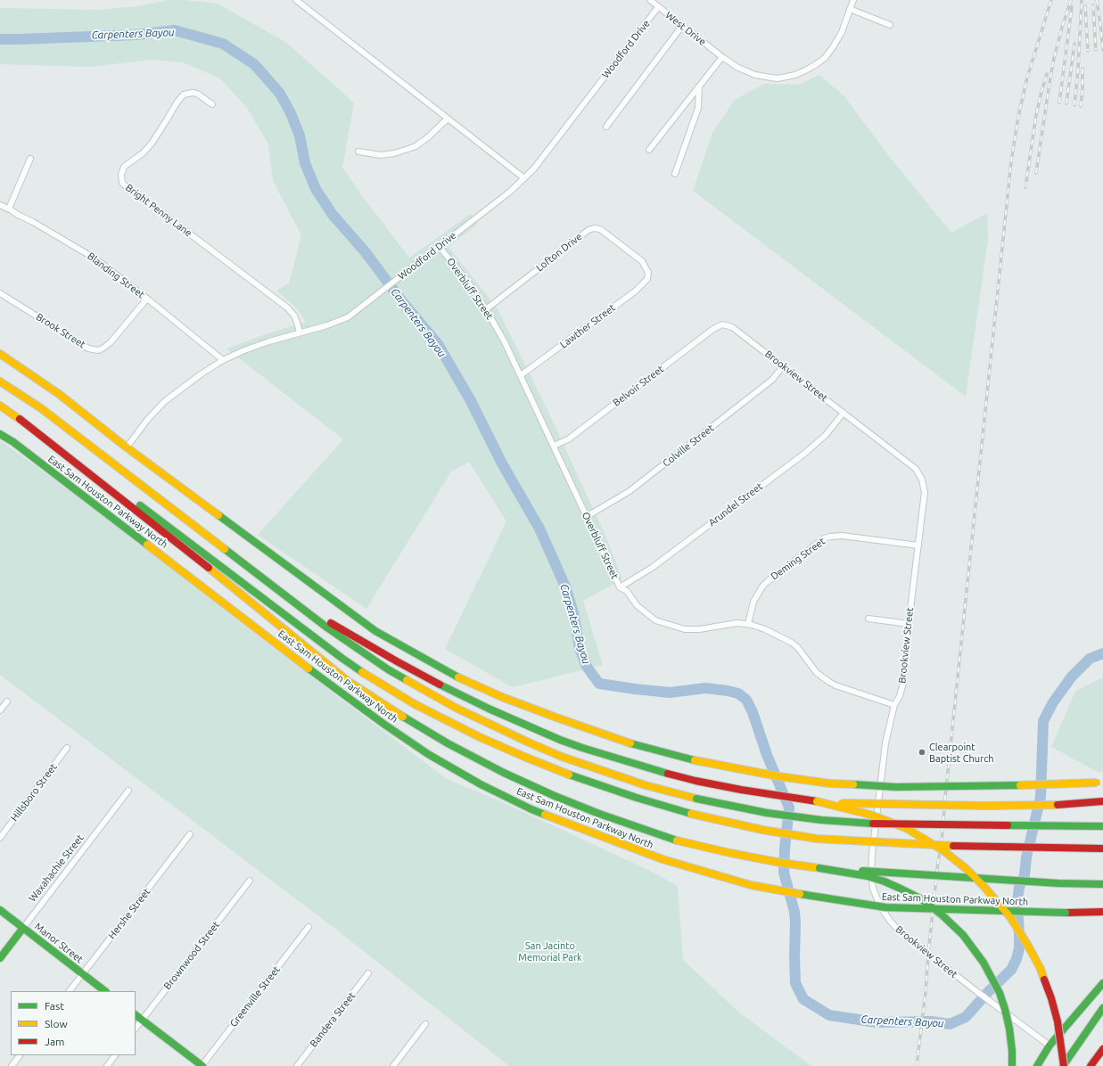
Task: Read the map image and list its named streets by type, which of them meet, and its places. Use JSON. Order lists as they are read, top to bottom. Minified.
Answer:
{"streets":{"main road":["East Sam Houston Parkway North","Waxahachie Street","Manor Street"],"street":["West Drive","Woodford Drive","Bright Penny Lane","Lofton Drive","Blanding Street","Overbluff Street","Lawther Street","Brook Street","Brookview Street","Belvoir Street","Colville Street","Arundel Street","Deming Street","Hillsboro Street","Hershe Street","Brownwood Street","Greenville Street","Bandera Street"]},"crossings":[["West Drive","Woodford Drive"],["Woodford Drive","Bright Penny Lane"],["Woodford Drive","Blanding Street"],["Woodford Drive","Overbluff Street"],["Lofton Drive","Overbluff Street"],["Lofton Drive","Lawther Street"],["Blanding Street","Brook Street"],["Overbluff Street","Lawther Street"],["Overbluff Street","Brookview Street"],["Overbluff Street","Belvoir Street"],["Overbluff Street","Colville Street"],["Overbluff Street","Arundel Street"],["Overbluff Street","Deming Street"],["Brookview Street","Belvoir Street"],["Brookview Street","Colville Street"],["Brookview Street","Arundel Street"],["Brookview Street","Deming Street"],["Waxahachie Street","Manor Street"],["Hershe Street","Manor Street"]],"water":["Carpenters Bayou"],"parks":["San Jacinto Memorial Park"],"places":["Clearpoint Baptist Church"],"legend":["Fast","Slow","Jam"]}
